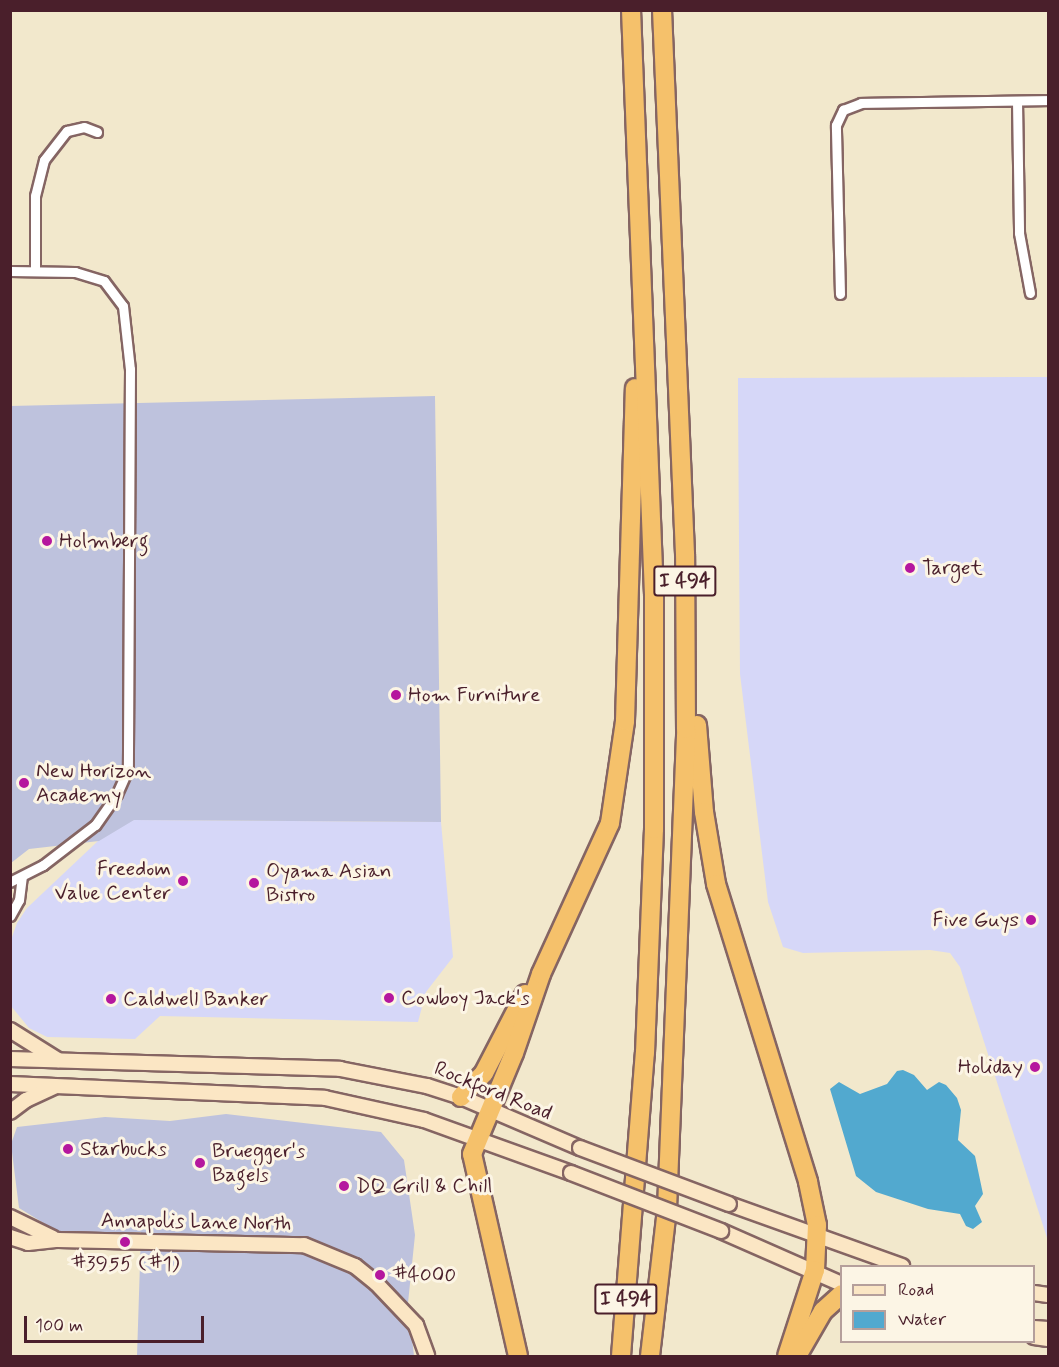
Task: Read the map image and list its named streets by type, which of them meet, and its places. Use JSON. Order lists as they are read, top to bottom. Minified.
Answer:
{"streets":{"highway":["I 494"],"main road":["Rockford Road","Annapolis Lane North"]},"places":["Holmberg","Target","Hom Furniture","New Horizon Academy","Freedom Value Center","Oyama Asian Bistro","Five Guys","Cowboy Jack's","Caldwell Banker","Holiday","Starbucks","Bruegger's Bagels","DQ Grill & Chill","#3955 (#1)","#4000"],"legend":["Road","Water"],"scale_bar":"100 m"}
